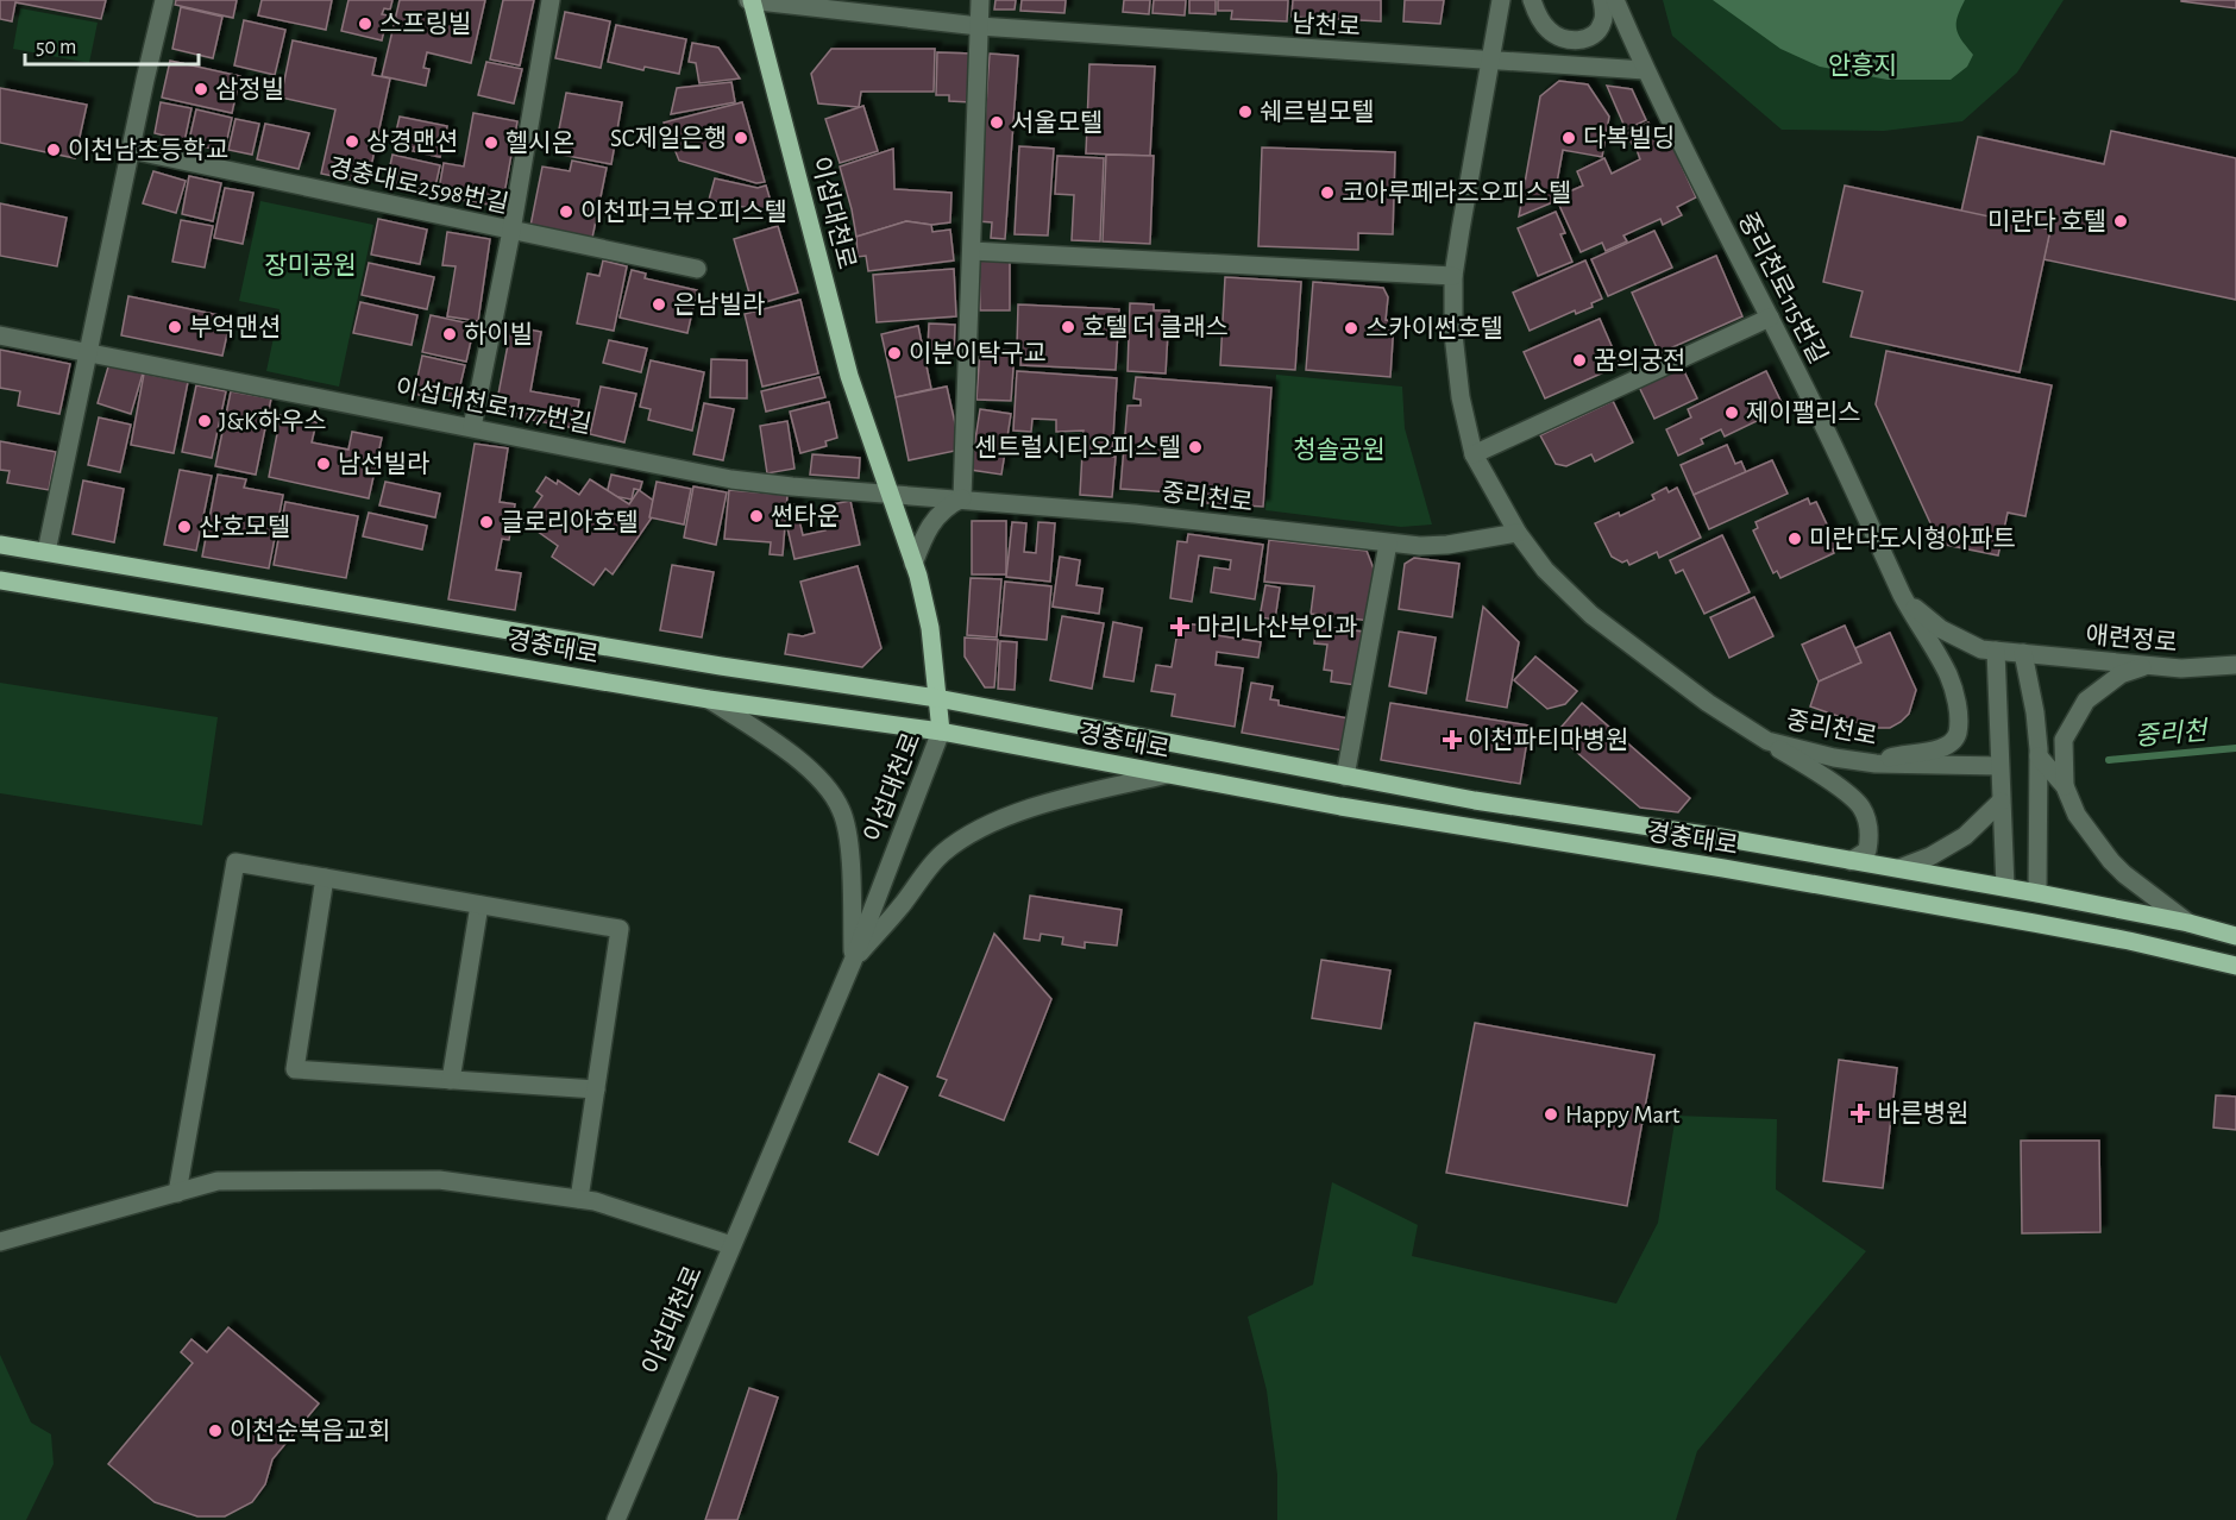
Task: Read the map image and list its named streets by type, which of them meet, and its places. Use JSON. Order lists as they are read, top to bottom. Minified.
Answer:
{"streets":{"main road":["이섭대천로","경충대로"],"street":["남천로","경충대로2598번길","중리천로115번길","이섭대천로1177번길","중리천로","애련정로"]},"crossings":[["남천로","이섭대천로"],["남천로","중리천로115번길"],["남천로","중리천로"],["이섭대천로","이섭대천로1177번길"],["이섭대천로","중리천로"],["이섭대천로","경충대로"],["중리천로115번길","중리천로"],["중리천로115번길","애련정로"],["이섭대천로1177번길","중리천로"]],"water":["중리천"],"parks":["안흥지","장미공원","청솔공원"],"places":{"other":["스프링빌","삼정빌","쉐르빌모텔","서울모텔","SC제일은행","다복빌딩","상경맨션","헬시온","이천남초등학교","코아루페라즈오피스텔","이천파크뷰오피스텔","미란다 호텔","은남빌라","부억맨션","호텔 더 클래스","스카이썬호텔","하이빌","이분이탁구교","꿈의궁전","제이팰리스","J&K하우스","센트럴시티오피스텔","남선빌라","썬타운","글로리아호텔","산호모텔","미란다도시형아파트","Happy Mart","이천순복음교회"],"health":["마리나산부인과","이천파티마병원","바른병원"]},"scale_bar":"50 m"}
